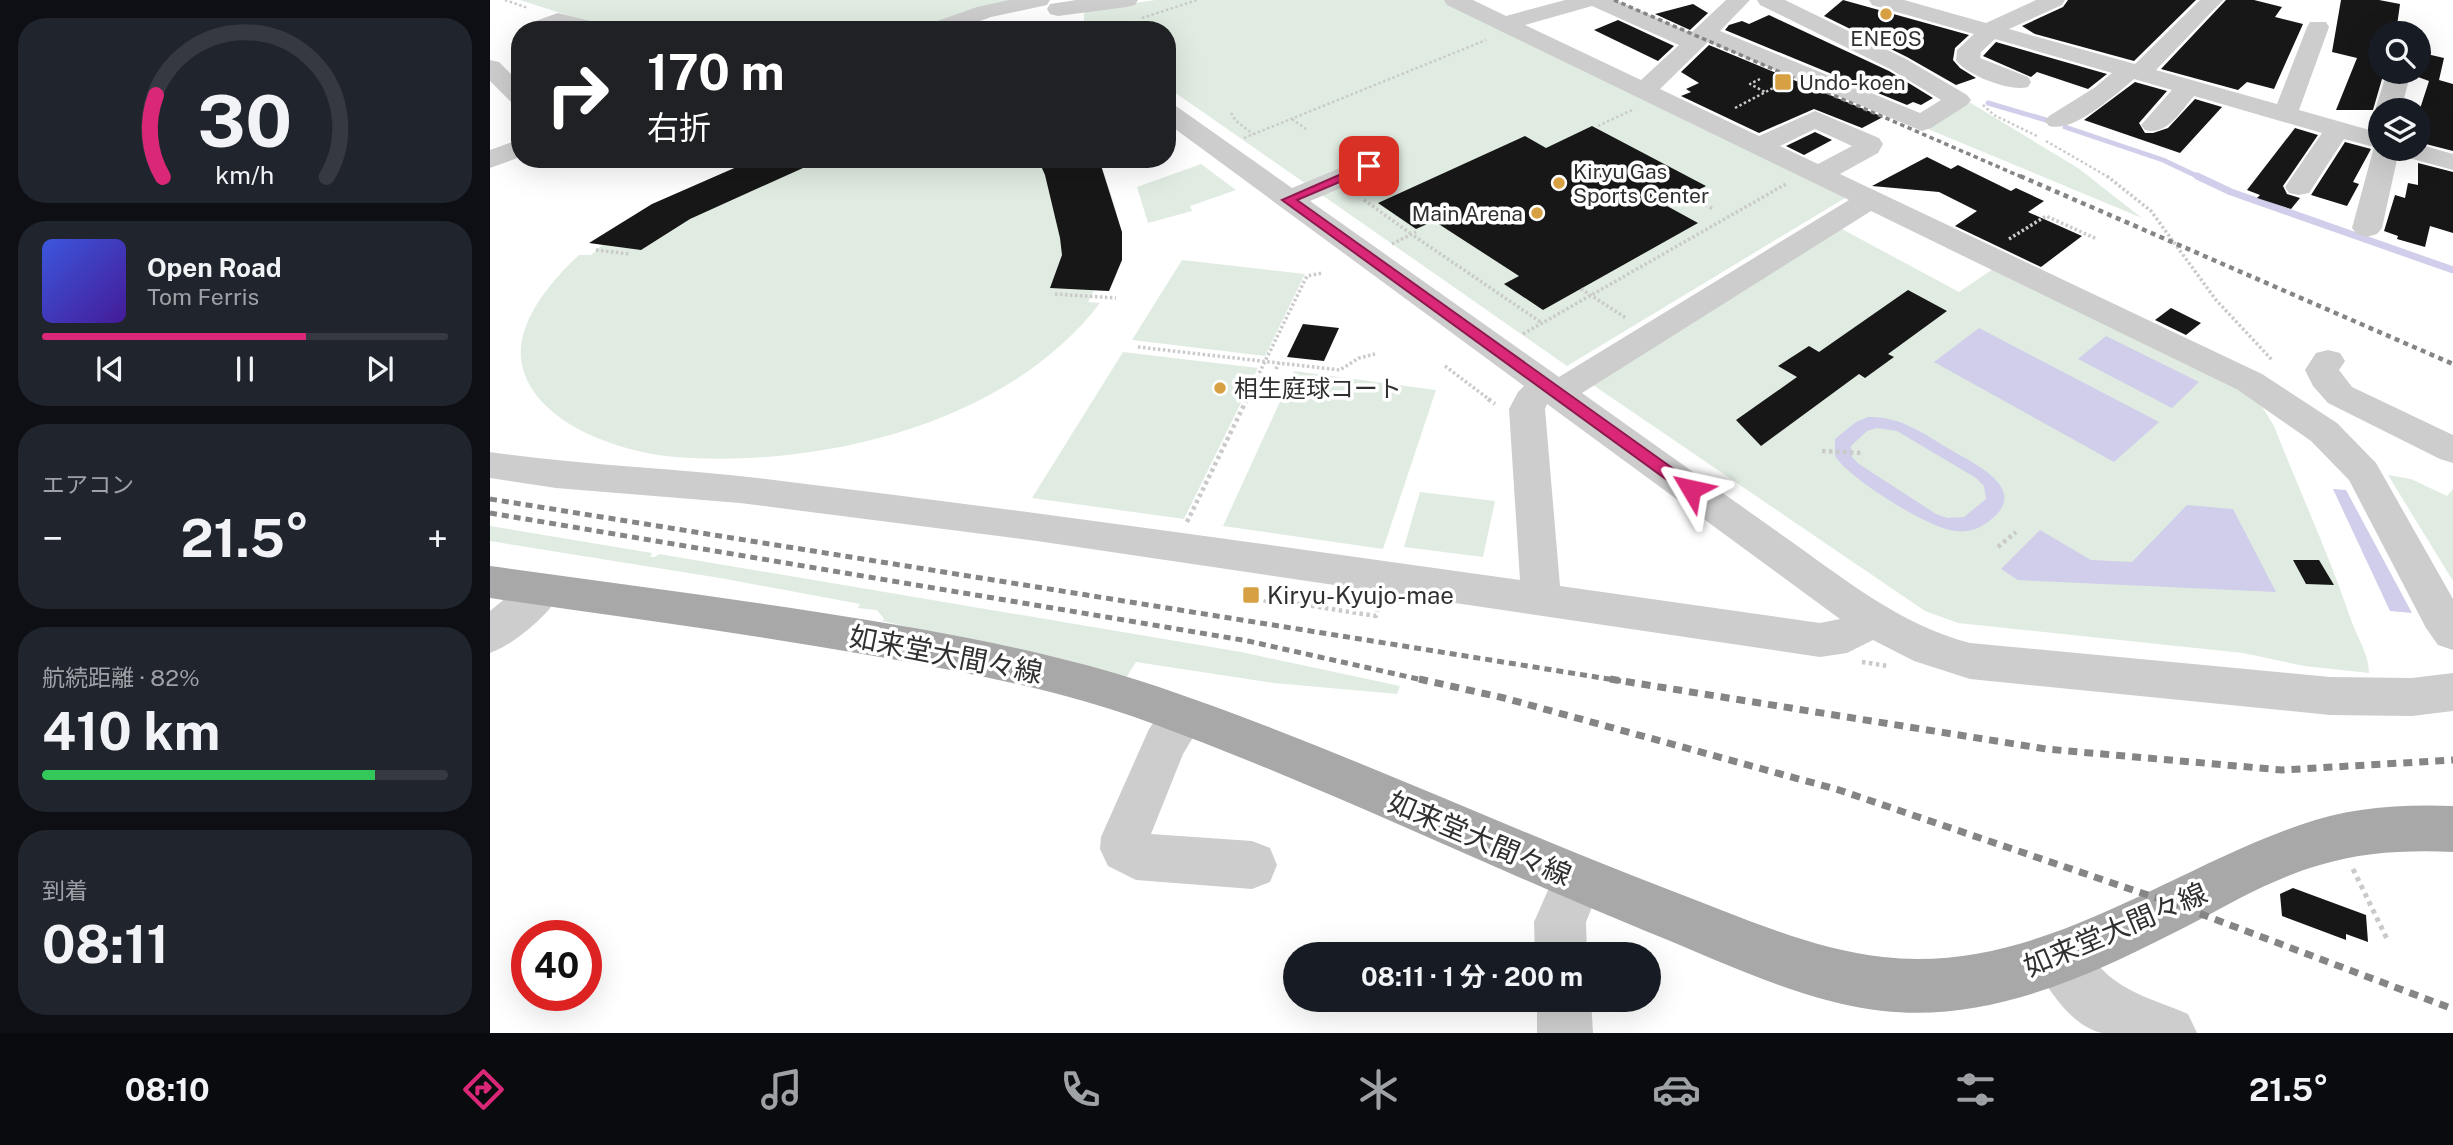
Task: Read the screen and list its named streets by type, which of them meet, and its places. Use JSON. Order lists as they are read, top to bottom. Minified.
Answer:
{"streets":{"main road":["如来堂大間々線"]},"places":{"other":["ENEOS","Kiryu Gas Sports Center","Main Arena","相生庭球コート"],"transit":["Undo-koen","Kiryu-Kyujo-mae"]},"page":{"turn":["170 m","右折"],"song":["Open Road","Tom Ferris"],"tile":["エアコン",["航続距離 · 82%","410 km"],["到着","08:11"]],"heat":["−","21.5°","+"],"limit":"40","trip":"08:11 · 1 分 · 200 m","tabs":["08:10","21.5°"],"gauge":["30","km/h"]}}
